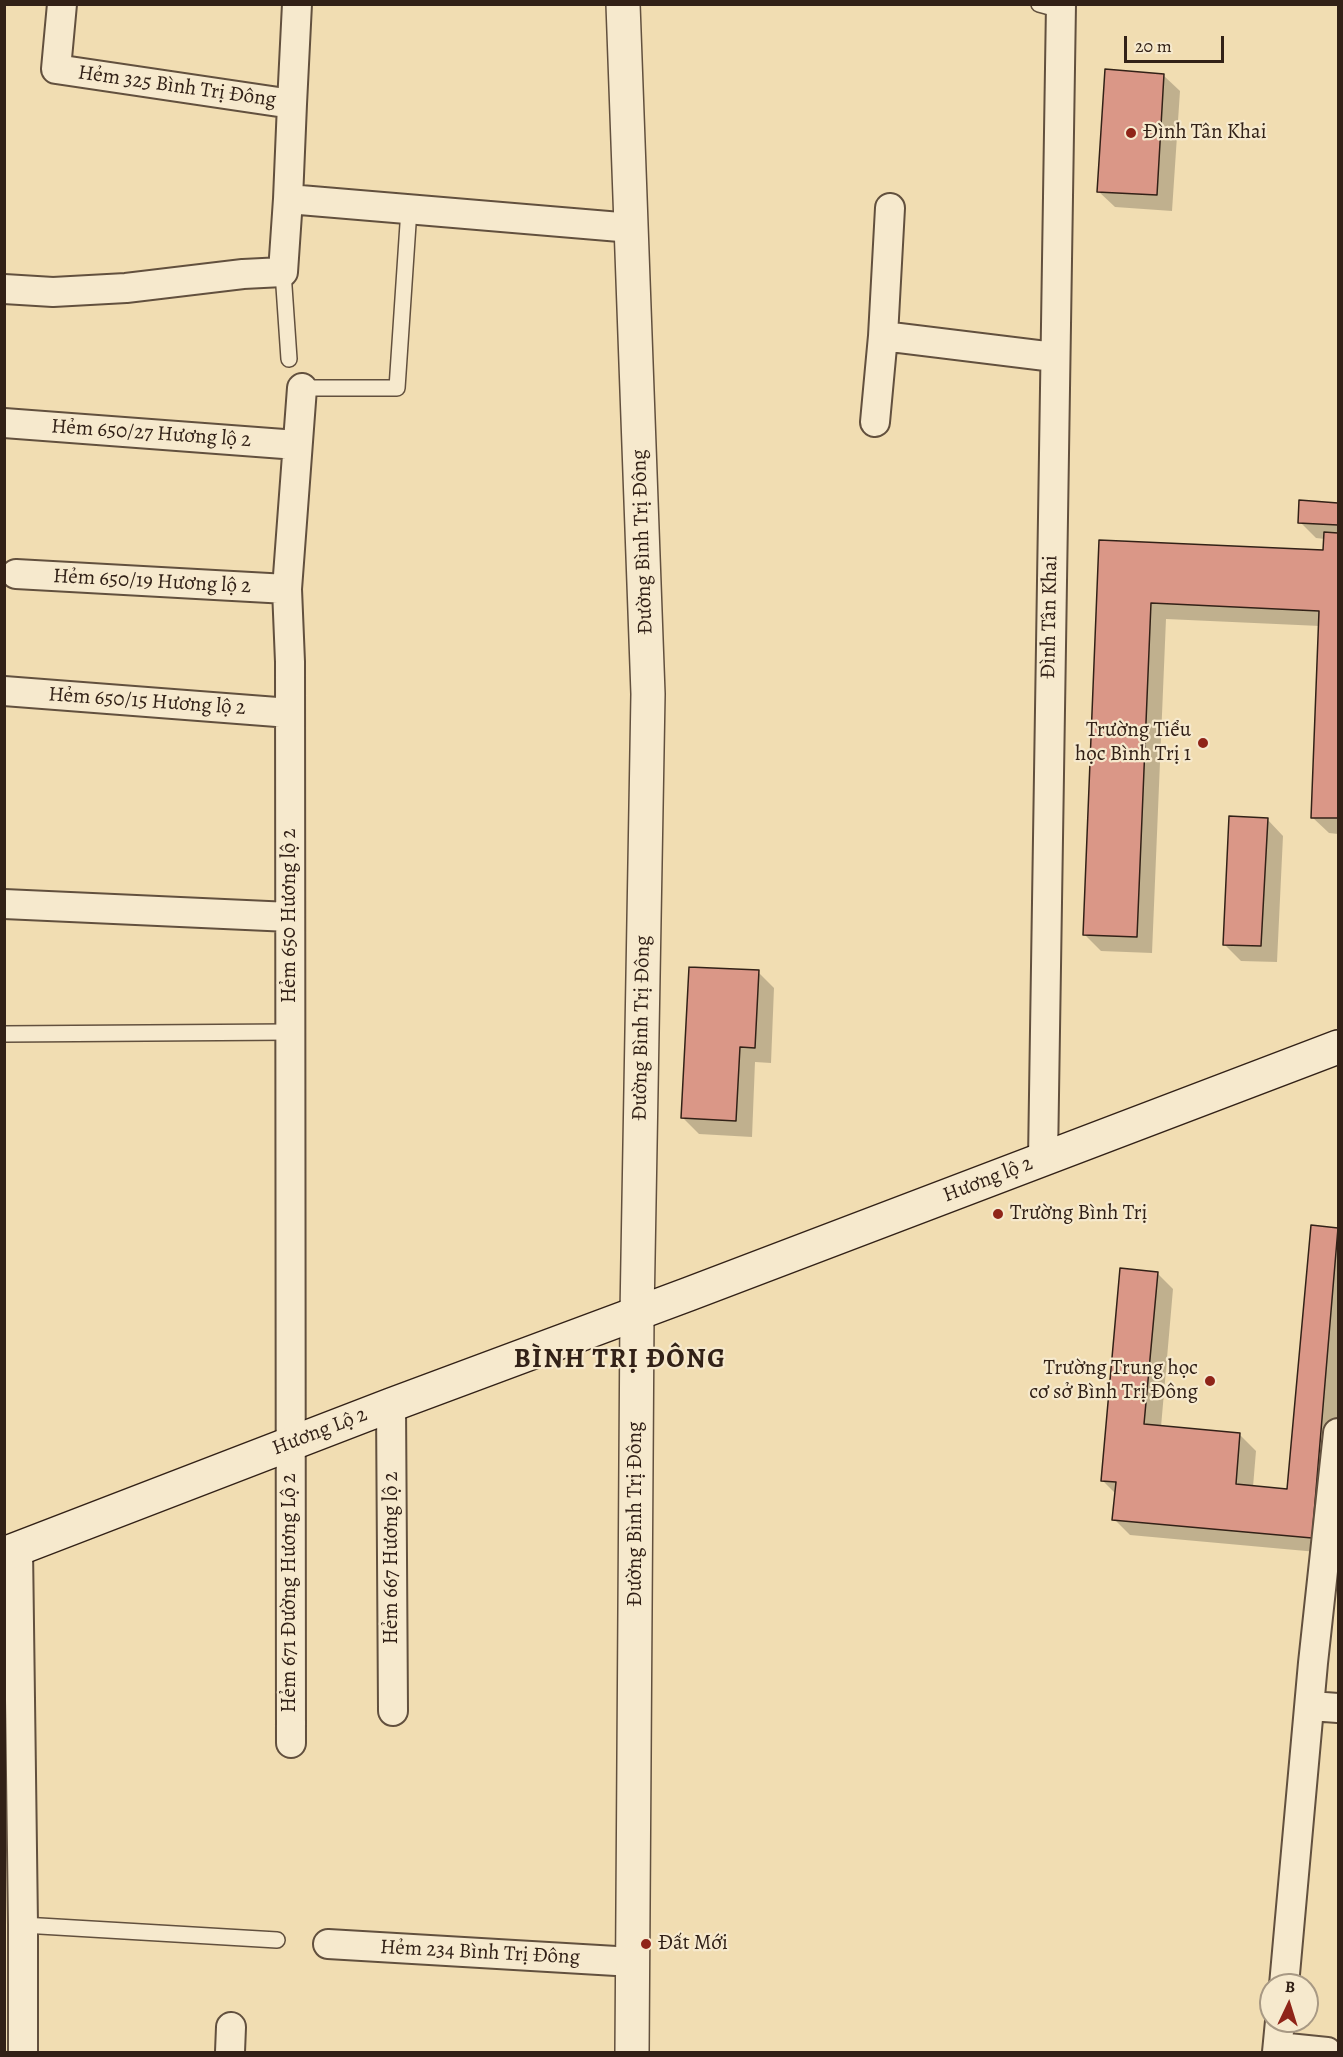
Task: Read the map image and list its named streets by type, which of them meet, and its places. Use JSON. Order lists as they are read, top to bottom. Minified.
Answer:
{"streets":{"street":["Hẻm 325 Bình Trị Đông","Hẻm 650/27 Hương lộ 2","Đường Bình Trị Đông","Hẻm 650/19 Hương lộ 2","Đình Tân Khai","Hẻm 650/15 Hương lộ 2","Hẻm 650 Hương lộ 2","Hương lộ 2","Hương Lộ 2","Hẻm 667 Hương lộ 2","Hẻm 671 Đường Hương Lộ 2","Hẻm 234 Bình Trị Đông"]},"crossings":[["Hẻm 650/27 Hương lộ 2","Hẻm 650 Hương lộ 2"],["Đường Bình Trị Đông","Hương lộ 2"],["Đường Bình Trị Đông","Hương Lộ 2"],["Đường Bình Trị Đông","Hẻm 234 Bình Trị Đông"],["Hẻm 650/19 Hương lộ 2","Hẻm 650 Hương lộ 2"],["Đình Tân Khai","Hương lộ 2"],["Hẻm 650/15 Hương lộ 2","Hẻm 650 Hương lộ 2"],["Hẻm 650 Hương lộ 2","Hương Lộ 2"],["Hẻm 650 Hương lộ 2","Hẻm 671 Đường Hương Lộ 2"],["Hương lộ 2","Hương Lộ 2"],["Hương Lộ 2","Hẻm 667 Hương lộ 2"],["Hương Lộ 2","Hẻm 671 Đường Hương Lộ 2"]],"districts":["BÌNH TRỊ ĐÔNG"],"places":["Đình Tân Khai","Trường Tiểu học Bình Trị 1","Trường Bình Trị","Trường Trung học cơ sở Bình Trị Đông","Đất Mới"],"scale_bar":"20 m","north":"top"}
